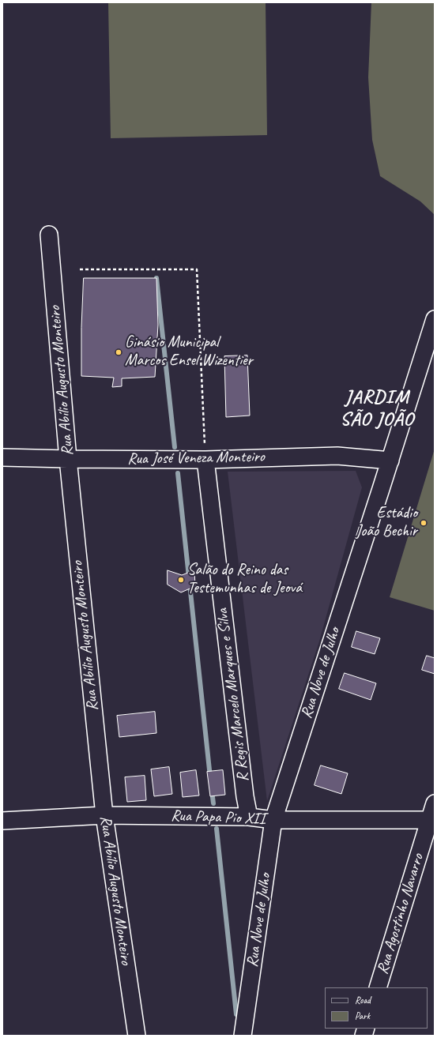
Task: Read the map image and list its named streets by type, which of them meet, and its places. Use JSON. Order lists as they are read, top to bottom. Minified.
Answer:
{"streets":{"street":["Rua Abílio Augusto Monteiro","Rua José Veneza Monteiro","Rua Nove de Julho","R Regis Marcelo Marques e Silva","Rua Papa Pio XII","Rua Agostinho Navarro"]},"crossings":[["Rua Abílio Augusto Monteiro","Rua José Veneza Monteiro"],["Rua Abílio Augusto Monteiro","Rua Papa Pio XII"],["Rua José Veneza Monteiro","Rua Nove de Julho"],["Rua José Veneza Monteiro","R Regis Marcelo Marques e Silva"],["Rua Nove de Julho","Rua Papa Pio XII"],["R Regis Marcelo Marques e Silva","Rua Papa Pio XII"],["Rua Papa Pio XII","Rua Agostinho Navarro"]],"districts":["JARDIM SÃO JOÃO"],"places":["Ginásio Municipal Marcos Ensel Wizentier","Estádio João Bechir","Salão do Reino das Testemunhas de Jeová"],"legend":["Road","Park"]}
